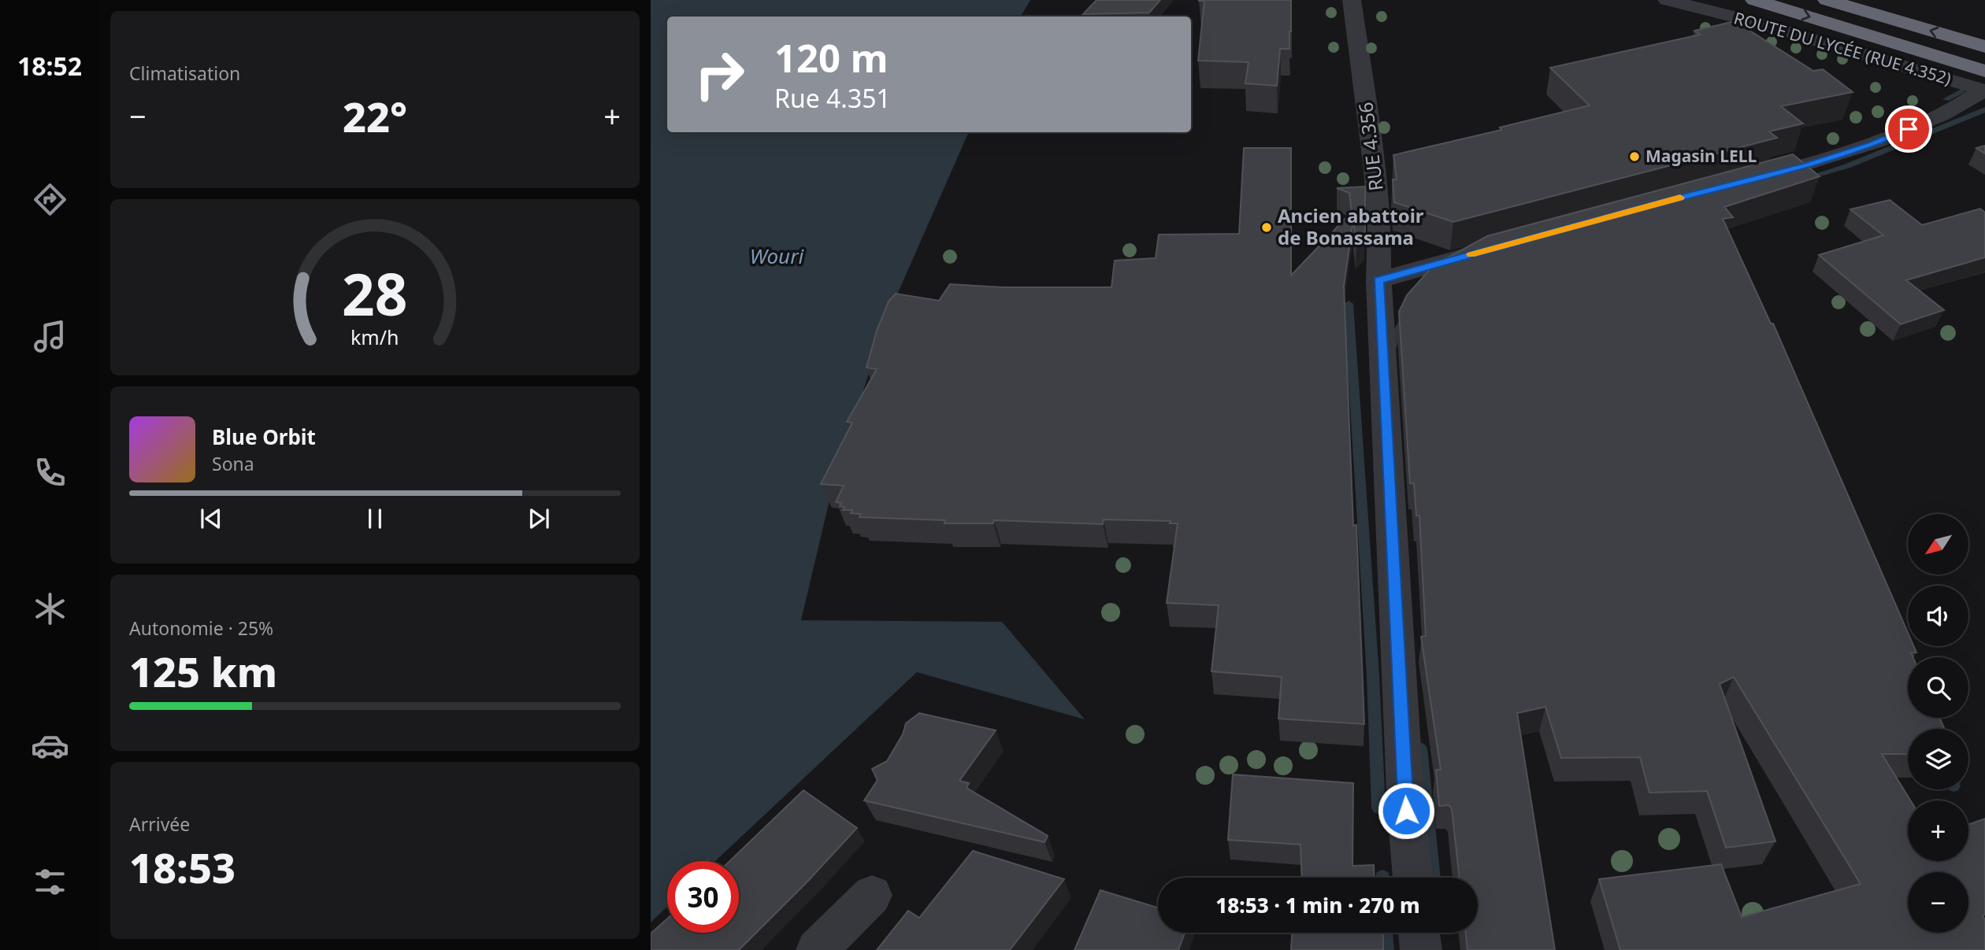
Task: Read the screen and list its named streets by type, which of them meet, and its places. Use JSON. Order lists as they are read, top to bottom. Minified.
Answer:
{"streets":{"street":["ROUTE DU LYCÉE (RUE 4.352)","RUE 4.356"]},"water":["Wouri"],"places":["Magasin LELL","Ancien abattoir de Bonassama"],"north":"bottom left","page":{"tabs":"18:52","tile":["Climatisation",["Autonomie · 25%","125 km"],["Arrivée","18:53"]],"turn":["120 m","Rue 4.351"],"heat":["−","22°","+"],"song":["Blue Orbit","Sona"],"map_buttons":["+","−"],"limit":"30","trip":"18:53 · 1 min · 270 m","gauge":["28","km/h"]}}
